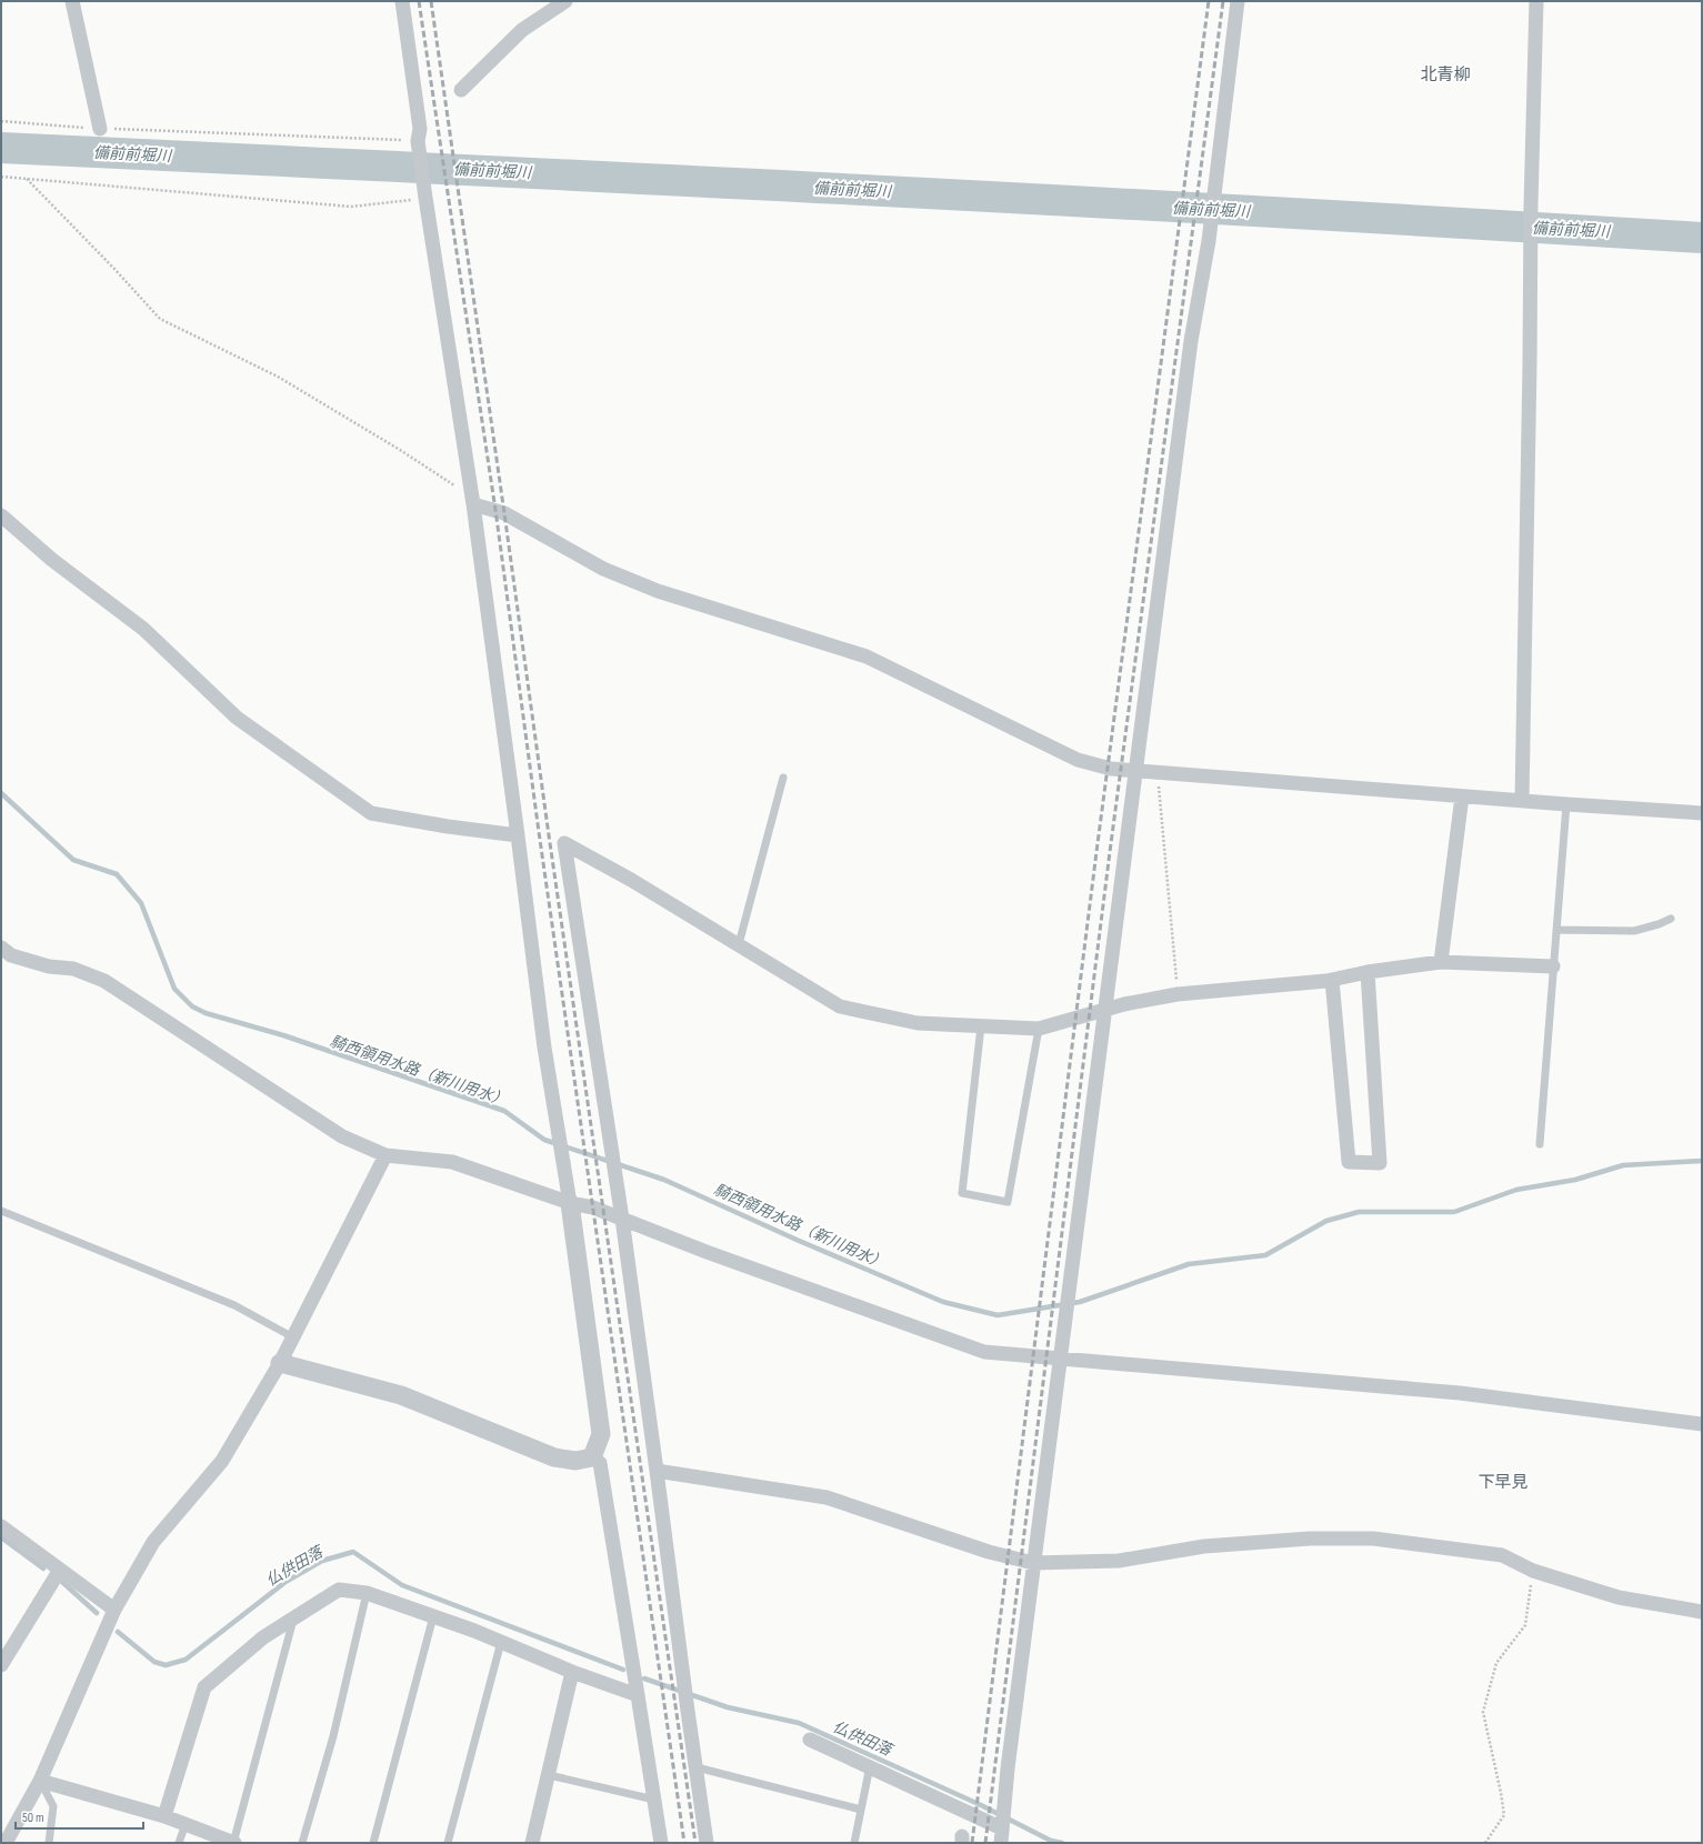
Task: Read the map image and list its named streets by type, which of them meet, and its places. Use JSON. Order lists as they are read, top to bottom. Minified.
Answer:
{"districts":["北青柳","下早見"],"water":["備前前堀川","騎西領用水路（新川用水）","仏供田落"],"scale_bar":"50 m"}
